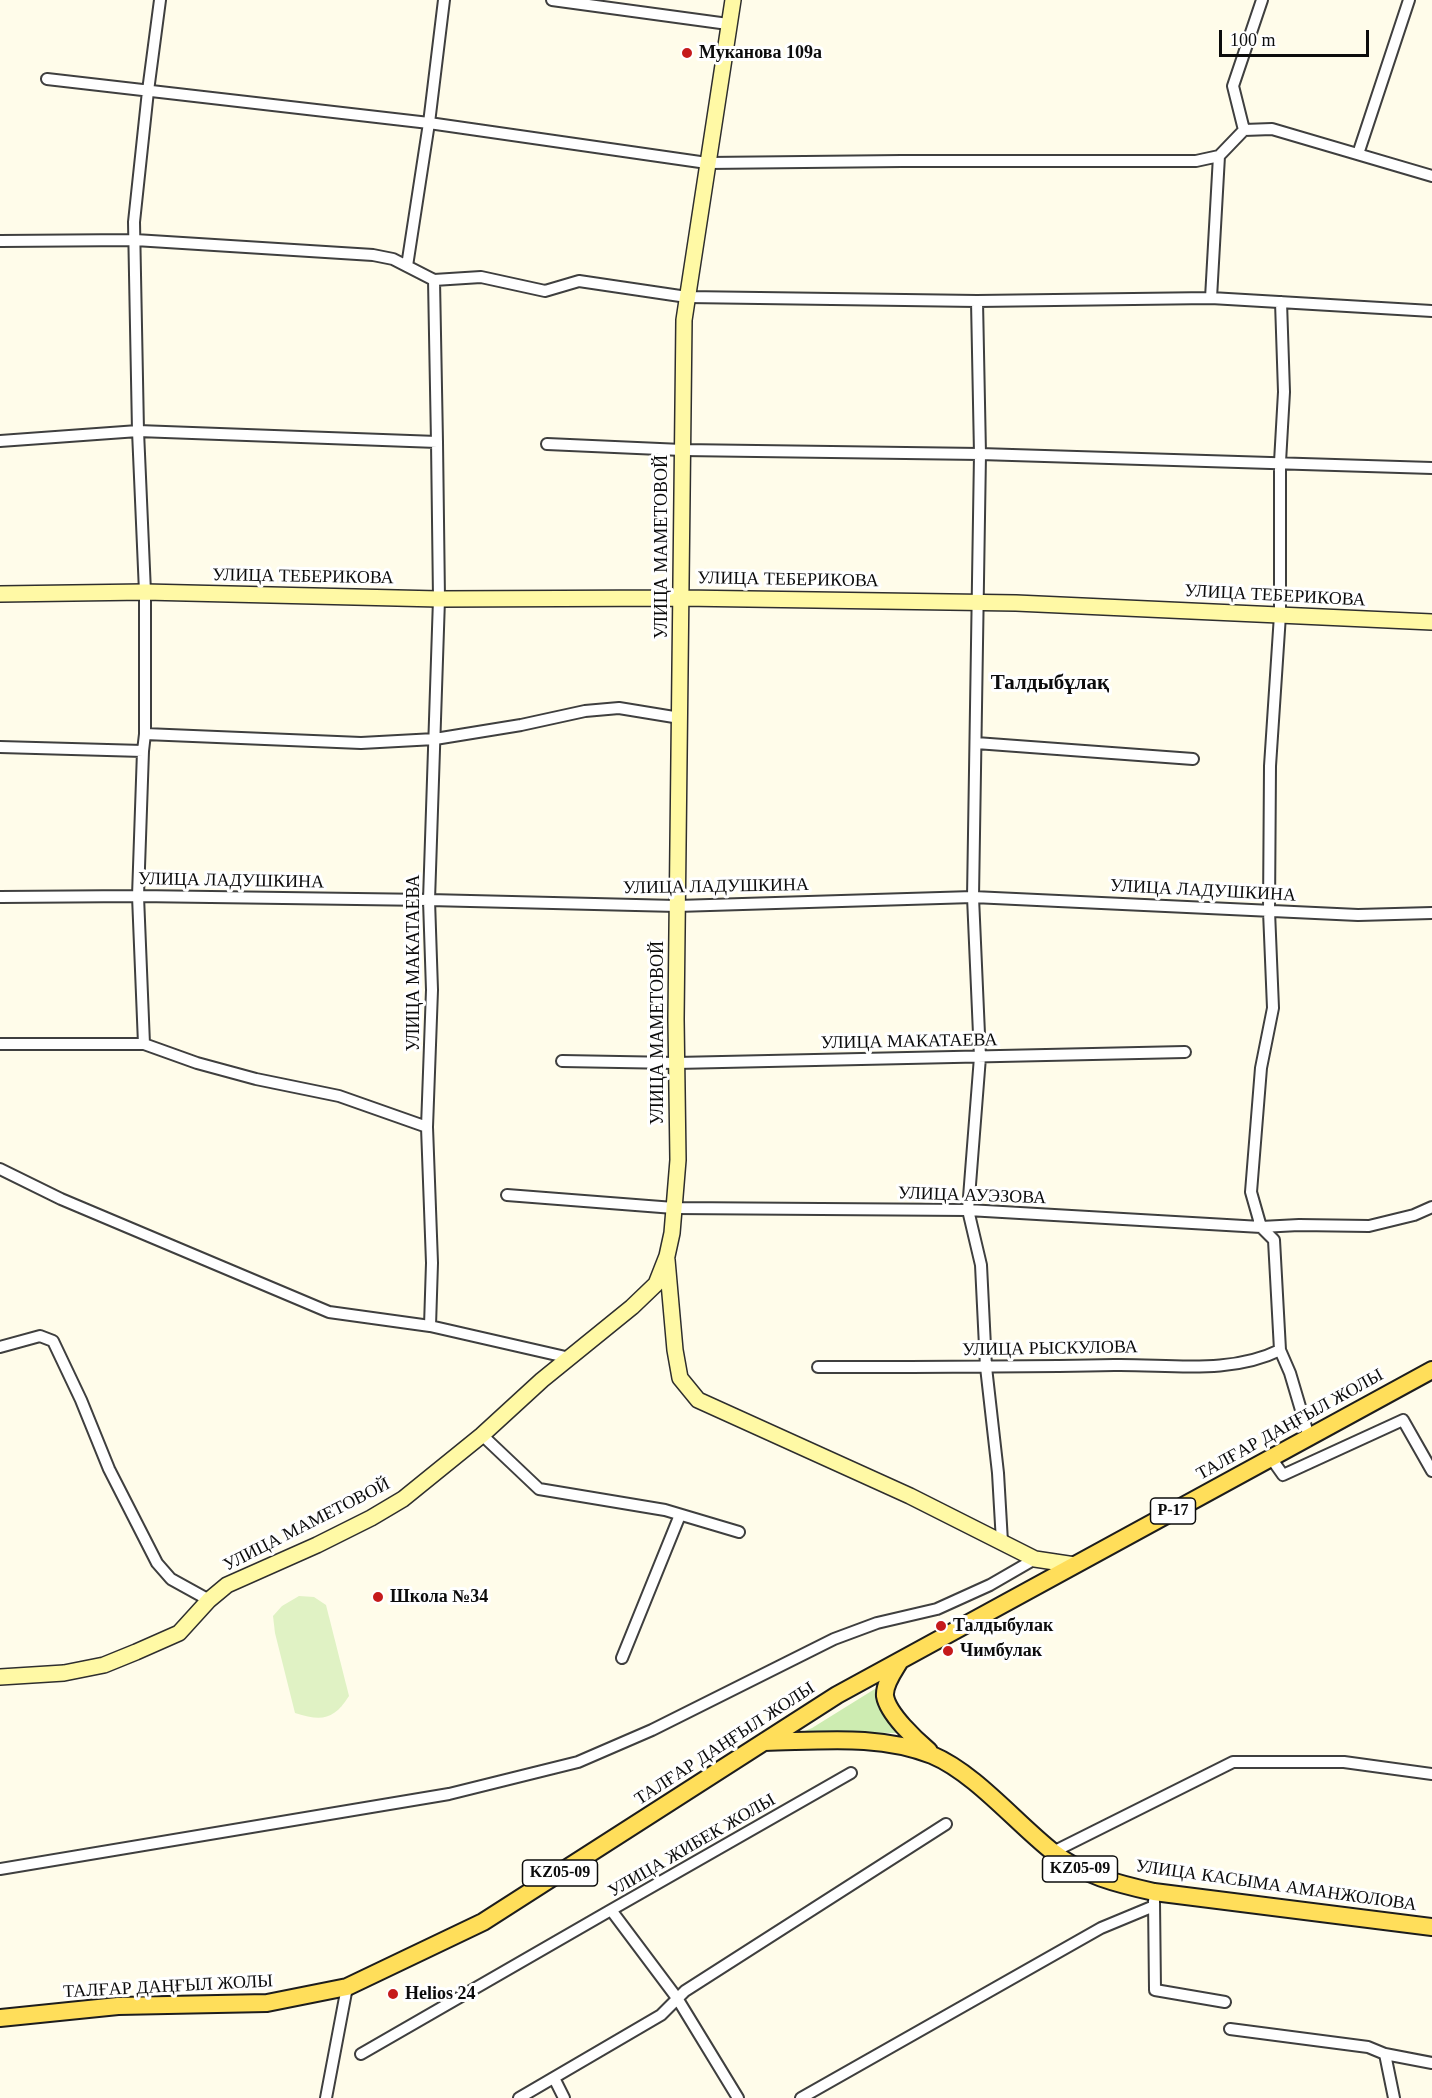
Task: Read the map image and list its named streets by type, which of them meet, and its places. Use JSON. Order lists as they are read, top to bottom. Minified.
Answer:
{"streets":{"main road":["ТАЛҒАР ДАҢҒЫЛ ЖОЛЫ","P-17","KZ05-09","УЛИЦА КАСЫМА АМАНЖОЛОВА"],"street":["УЛИЦА МАМЕТОВОЙ","УЛИЦА ТЕБЕРИКОВА","УЛИЦА ЛАДУШКИНА","УЛИЦА МАКАТАЕВА","УЛИЦА АУЭЗОВА","УЛИЦА РЫСКУЛОВА","УЛИЦА ЖИБЕК ЖОЛЫ"]},"crossings":[["УЛИЦА МАМЕТОВОЙ","УЛИЦА ТЕБЕРИКОВА"],["УЛИЦА МАМЕТОВОЙ","УЛИЦА ЛАДУШКИНА"],["УЛИЦА МАМЕТОВОЙ","УЛИЦА МАКАТАЕВА"],["УЛИЦА МАМЕТОВОЙ","УЛИЦА АУЭЗОВА"],["УЛИЦА ТЕБЕРИКОВА","УЛИЦА МАКАТАЕВА"],["УЛИЦА ЛАДУШКИНА","УЛИЦА МАКАТАЕВА"],["ТАЛҒАР ДАҢҒЫЛ ЖОЛЫ","УЛИЦА КАСЫМА АМАНЖОЛОВА"]],"districts":["Талдыбұлақ"],"places":["Муканова 109а","Школа №34","Талдыбулак","Чимбулак","Helios 24"],"scale_bar":"100 m"}
